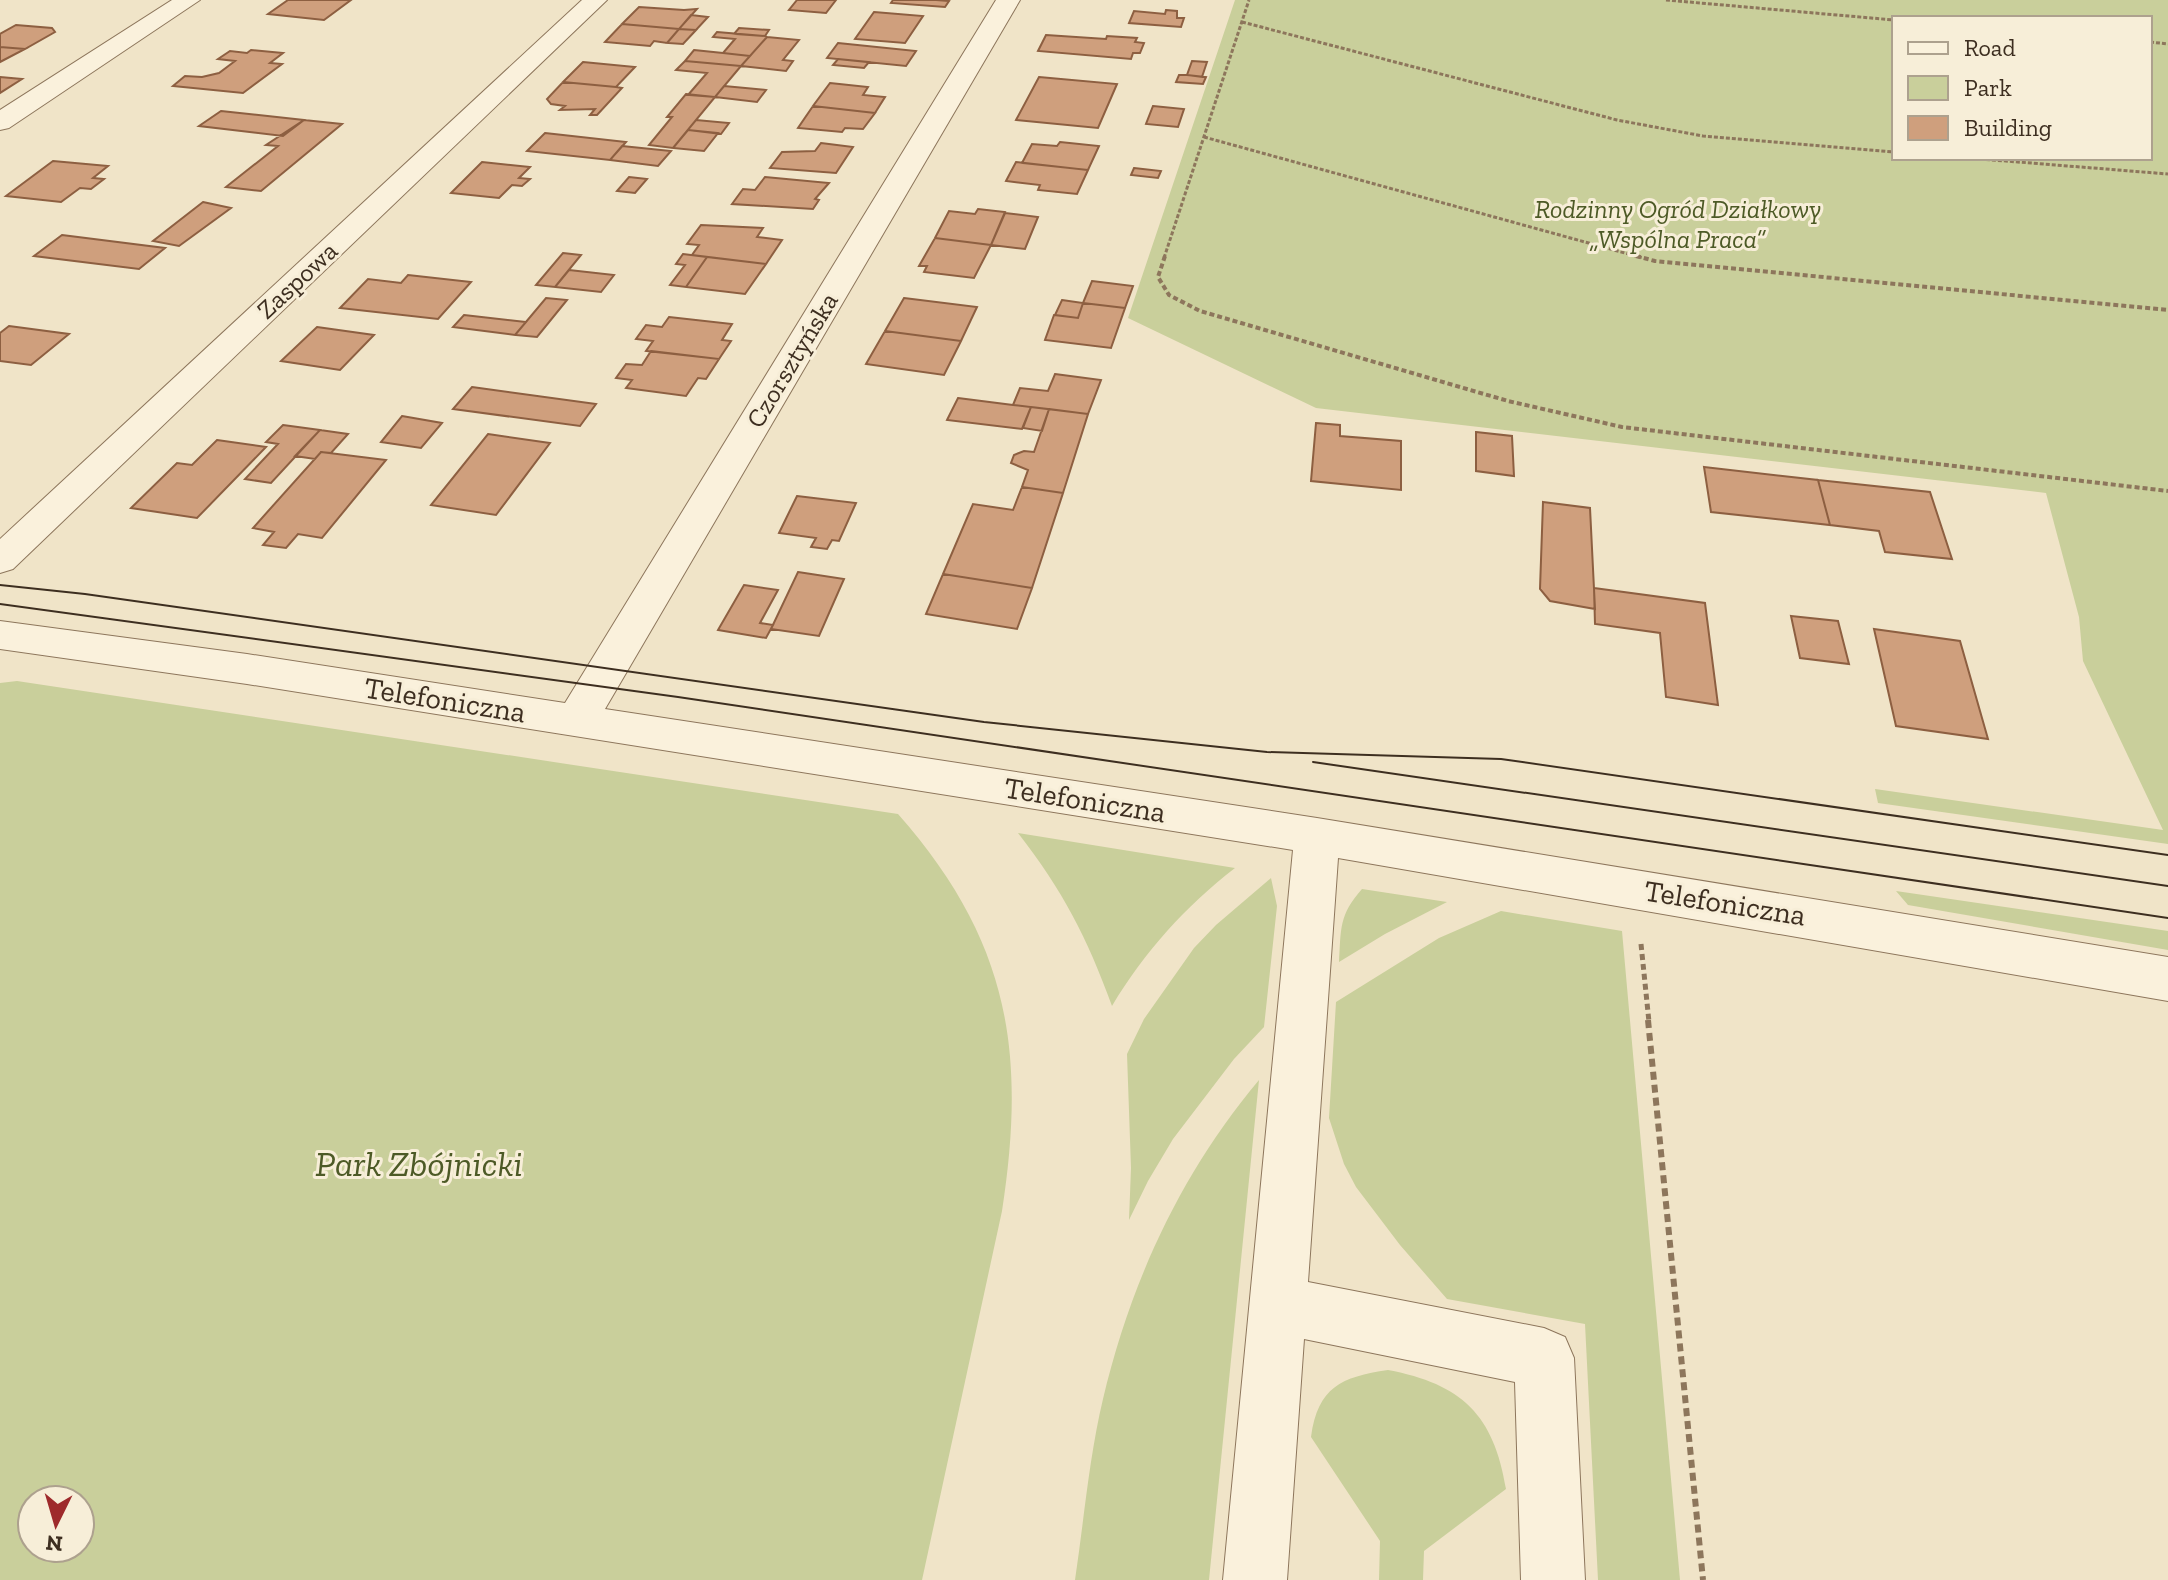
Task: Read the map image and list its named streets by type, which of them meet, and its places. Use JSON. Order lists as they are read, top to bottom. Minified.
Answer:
{"streets":{"street":["Zaspowa","Czorsztyńska","Telefoniczna"]},"crossings":[["Czorsztyńska","Telefoniczna"]],"parks":["Rodzinny Ogród Działkowy „Wspólna Praca”","Park Zbójnicki"],"legend":["Road","Park","Building"],"north":"bottom"}
